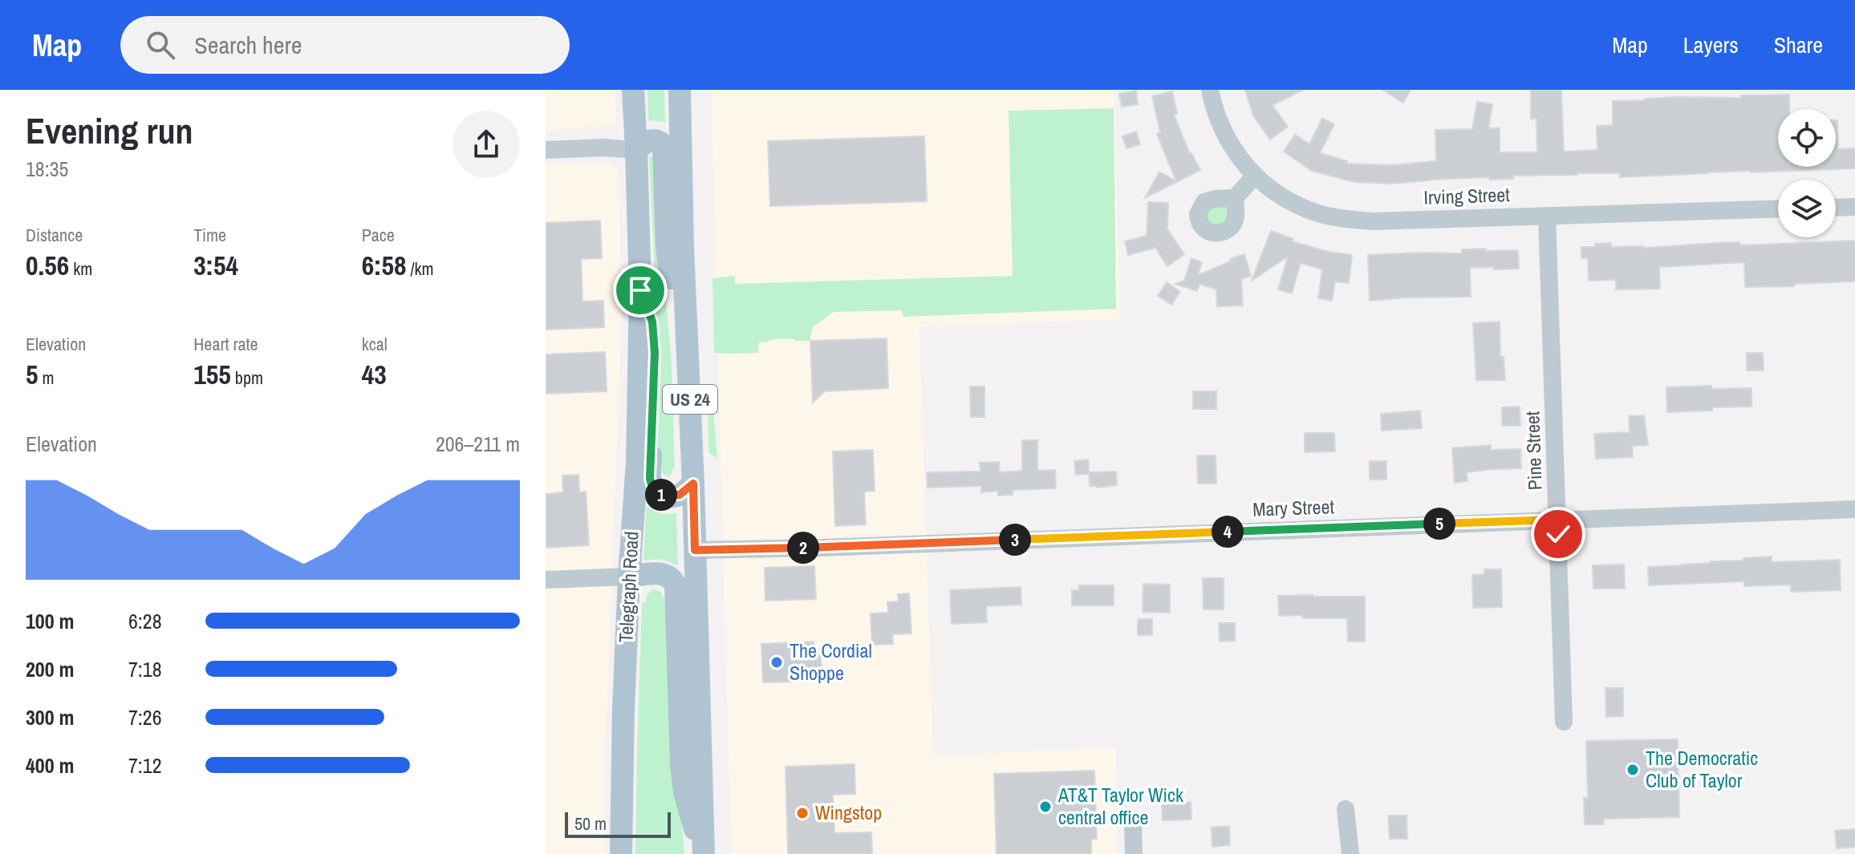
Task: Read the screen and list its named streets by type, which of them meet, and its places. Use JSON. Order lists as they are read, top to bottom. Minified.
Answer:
{"streets":{"main road":["US 24","Telegraph Road"],"street":["Irving Street","Pine Street","Mary Street"]},"crossings":[["Irving Street","Pine Street"],["US 24","Mary Street"],["Pine Street","Mary Street"]],"places":["The Cordial Shoppe","The Democratic Club of Taylor","AT&T Taylor Wick central office","Wingstop"],"scale_bar":"50 m","page":{"header":"Map","search":"Search here","nav":["Map","Layers","Share"],"heading":["Evening run","18:35"],"stats":[["Distance","0.56 km"],["Time","3:54"],["Pace","6:58 /km"],["Elevation","5 m"],["Heart rate","155 bpm"],["kcal","43"]],"chart":["Elevation","206–211 m"],"pins":["1","5","4","3","2"],"list":[{"name":"100 m","note":"6:28"},{"name":"200 m","note":"7:18"},{"name":"300 m","note":"7:26"},{"name":"400 m","note":"7:12"}],"scale":"50 m"}}
